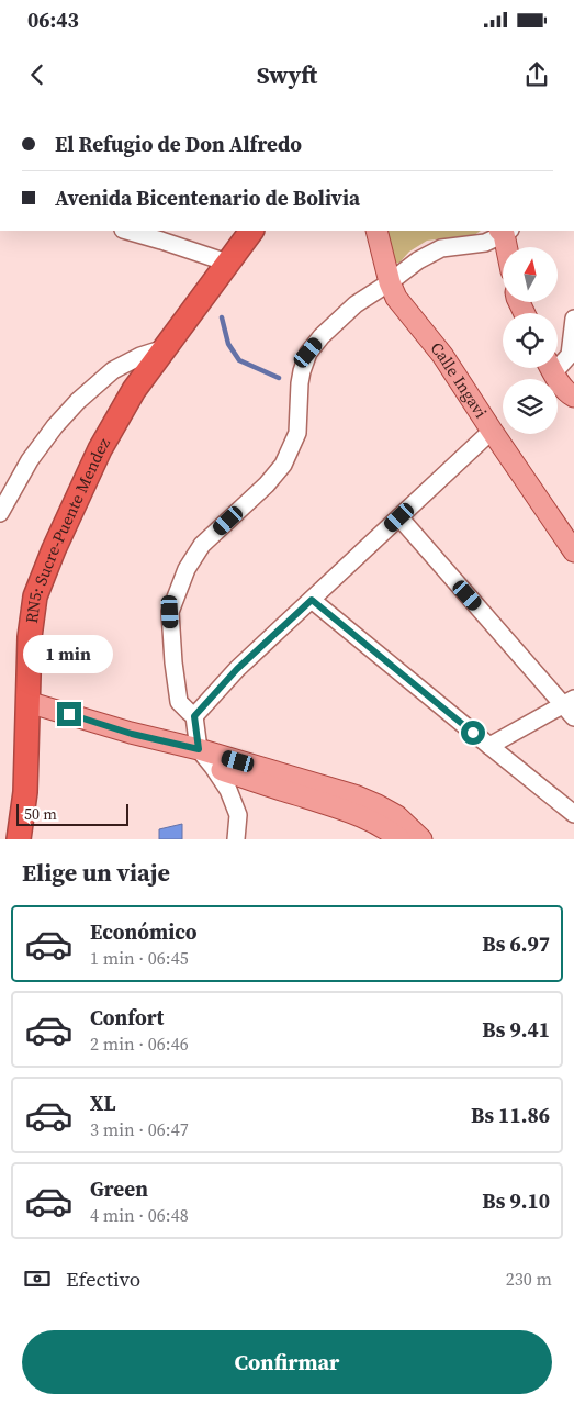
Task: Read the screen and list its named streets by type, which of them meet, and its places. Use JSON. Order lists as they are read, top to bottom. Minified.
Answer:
{"streets":{"highway":["RN5: Sucre-Puente Mendez"],"main road":["Calle Ingavi"]},"scale_bar":"50 m","north":"top","page":{"status":"06:43","header":"Swyft","banner":["El Refugio de Don Alfredo","Avenida Bicentenario de Bolivia"],"bubble":"1 min","scale":"50 m","heading":"Elige un viaje","list":[{"name":"Económico","note":"1 min · 06:45","value":"Bs 6.97"},{"name":"Confort","note":"2 min · 06:46","value":"Bs 9.41"},{"name":"XL","note":"3 min · 06:47","value":"Bs 11.86"},{"name":"Green","note":"4 min · 06:48","value":"Bs 9.10"}],"pay":["Efectivo","230 m"],"buttons":"Confirmar"}}
